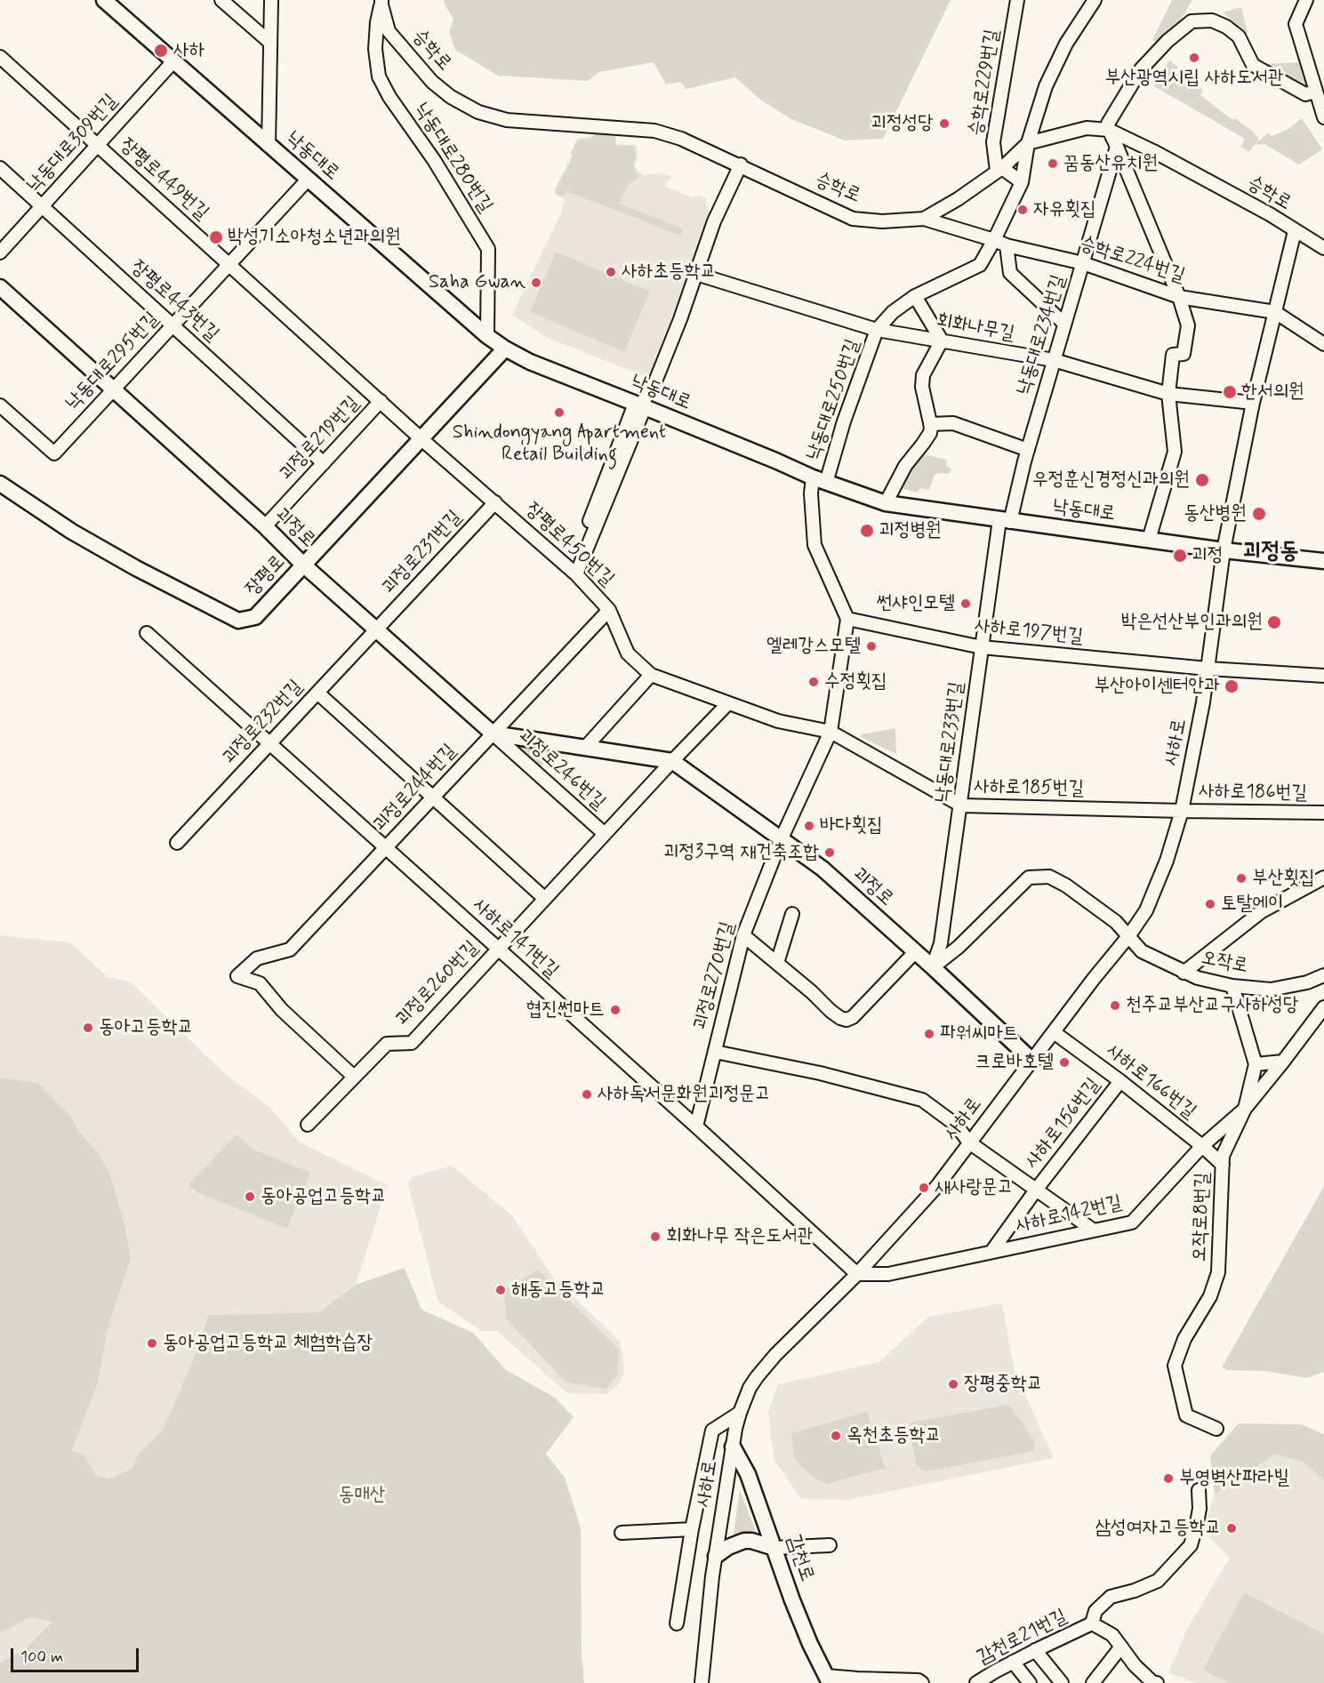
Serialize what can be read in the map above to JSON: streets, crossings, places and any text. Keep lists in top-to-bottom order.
{
  "streets": {
    "main road": [
      "낙동대로",
      "괴정로",
      "장평로",
      "감천로"
    ],
    "street": [
      "승학로",
      "승학로229번길",
      "낙동대로309번길",
      "낙동대로280번길",
      "장평로449번길",
      "승학로224번길",
      "장평로443번길",
      "회화나무길",
      "낙동대로234번길",
      "낙동대로295번길",
      "낙동대로250번길",
      "괴정로219번길",
      "장평로450번길",
      "괴정로231번길",
      "사하로197번길",
      "괴정로232번길",
      "낙동대로233번길",
      "사하로",
      "괴정로246번길",
      "괴정로244번길",
      "사하로185번길",
      "사하로186번길",
      "사하로141번길",
      "오작로",
      "괴정로270번길",
      "괴정로260번길",
      "사하로166번길",
      "사하로156번길",
      "사하로142번길",
      "오작로8번길",
      "감천로21번길"
    ]
  },
  "crossings": [
    ["승학로", "승학로229번길"],
    ["승학로", "낙동대로280번길"],
    ["승학로", "승학로224번길"],
    ["승학로", "사하로"],
    ["낙동대로309번길", "낙동대로"],
    ["낙동대로309번길", "장평로449번길"],
    ["낙동대로309번길", "장평로443번길"],
    ["낙동대로", "낙동대로280번길"],
    ["낙동대로", "낙동대로234번길"],
    ["낙동대로", "낙동대로295번길"],
    ["낙동대로", "낙동대로250번길"],
    ["낙동대로", "장평로"],
    ["낙동대로", "낙동대로233번길"],
    ["낙동대로", "사하로"],
    ["장평로449번길", "낙동대로295번길"],
    ["장평로449번길", "괴정로219번길"],
    ["장평로449번길", "장평로450번길"],
    ["장평로449번길", "장평로"],
    ["승학로224번길", "낙동대로234번길"],
    ["승학로224번길", "사하로"],
    ["장평로443번길", "낙동대로295번길"],
    ["장평로443번길", "괴정로219번길"],
    ["회화나무길", "낙동대로234번길"],
    ["회화나무길", "낙동대로250번길"],
    ["회화나무길", "사하로"],
    ["낙동대로234번길", "낙동대로233번길"],
    ["낙동대로295번길", "괴정로"],
    ["낙동대로250번길", "사하로197번길"],
    ["낙동대로250번길", "괴정로270번길"],
    ["괴정로219번길", "괴정로"],
    ["괴정로", "괴정로231번길"],
    ["괴정로", "장평로"],
    ["괴정로", "괴정로232번길"],
    ["괴정로", "낙동대로233번길"],
    ["괴정로", "사하로"],
    ["괴정로", "괴정로246번길"],
    ["괴정로", "괴정로244번길"],
    ["괴정로", "오작로"],
    ["괴정로", "괴정로270번길"],
    ["괴정로", "괴정로260번길"],
    ["장평로450번길", "괴정로231번길"],
    ["장평로450번길", "장평로"],
    ["장평로450번길", "괴정로244번길"],
    ["장평로450번길", "사하로185번길"],
    ["장평로450번길", "괴정로270번길"],
    ["괴정로231번길", "괴정로232번길"],
    ["사하로197번길", "낙동대로233번길"],
    ["사하로197번길", "사하로"],
    ["사하로197번길", "괴정로270번길"],
    ["괴정로232번길", "사하로141번길"],
    ["낙동대로233번길", "사하로185번길"],
    ["낙동대로233번길", "오작로"],
    ["사하로", "사하로185번길"],
    ["사하로", "사하로186번길"],
    ["사하로", "사하로141번길"],
    ["사하로", "오작로"],
    ["사하로", "사하로166번길"],
    ["사하로", "사하로156번길"],
    ["사하로", "사하로142번길"],
    ["사하로", "감천로"],
    ["괴정로246번길", "괴정로244번길"],
    ["괴정로246번길", "괴정로260번길"],
    ["괴정로244번길", "사하로141번길"],
    ["괴정로244번길", "괴정로260번길"],
    ["사하로185번길", "사하로186번길"],
    ["사하로185번길", "괴정로270번길"],
    ["사하로141번길", "괴정로270번길"],
    ["사하로141번길", "괴정로260번길"],
    ["사하로141번길", "사하로142번길"],
    ["오작로", "오작로8번길"],
    ["괴정로270번길", "사하로156번길"],
    ["사하로166번길", "사하로156번길"],
    ["사하로166번길", "사하로142번길"],
    ["사하로166번길", "오작로8번길"],
    ["사하로156번길", "사하로142번길"],
    ["사하로142번길", "오작로8번길"]
  ],
  "districts": ["괴정동"],
  "parks": ["동매산"],
  "places": [
    "사하",
    "부산광역시립 사하도서관",
    "괴정성당",
    "꿈동산유치원",
    "자유횟집",
    "박성기소아청소년과의원",
    "사하초등학교",
    "Saha Gwan",
    "한서의원",
    "Shindongyang Apartment Retail Building",
    "우정훈신경정신과의원",
    "동산병원",
    "괴정병원",
    "괴정",
    "썬샤인모텔",
    "박은선산부인과의원",
    "엘레강스모텔",
    "수정횟집",
    "부산아이센터안과",
    "바다횟집",
    "괴정3구역 재건축조합",
    "부산횟집",
    "토탈에이",
    "천주교부산교구사하성당",
    "협진썬마트",
    "동아고등학교",
    "파워씨마트",
    "크로바호텔",
    "사하독서문화원괴정문고",
    "새사랑문고",
    "동아공업고등학교",
    "회화나무 작은도서관",
    "해동고등학교",
    "동아공업고등학교 체험학습장",
    "장평중학교",
    "옥천초등학교",
    "부영벽산파라빌",
    "삼성여자고등학교"
  ],
  "scale_bar": "100 m"
}
